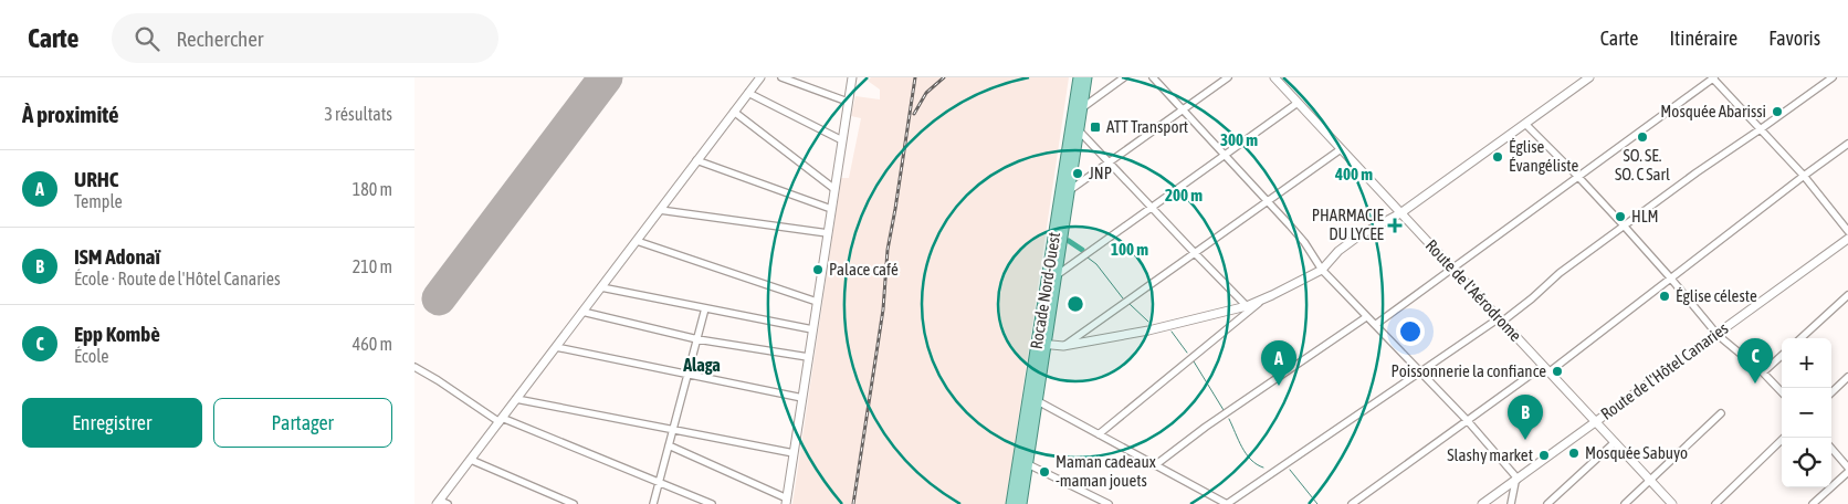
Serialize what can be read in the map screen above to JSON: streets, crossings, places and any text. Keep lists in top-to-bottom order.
{
  "streets": {
    "main road": ["Rocade Nord-Ouest"],
    "street": ["Route de l'Aérodrome", "Route de l'Hôtel Canaries"]
  },
  "crossings": [
    ["Route de l'Aérodrome", "Route de l'Hôtel Canaries"]
  ],
  "districts": ["Alaga"],
  "places": {
    "other": [
      "Mosquée Abarissi",
      "SO. SE. SO. C Sarl",
      "Église Évangéliste",
      "JNP",
      "HLM",
      "Palace café",
      "Église céleste",
      "Poissonnerie la confiance",
      "Mosquée Sabuyo",
      "Slashy market",
      "Maman cadeaux -maman jouets"
    ],
    "transit": ["ATT Transport"],
    "health": ["PHARMACIE DU LYCEE"]
  },
  "page": {
    "header": "Carte",
    "search": "Rechercher",
    "nav": ["Carte", "Itinéraire", "Favoris"],
    "heading": ["À proximité", "3 résultats"],
    "list": [
      {
        "mark": "A",
        "name": "URHC",
        "note": "Temple",
        "value": "180 m"
      },
      {
        "mark": "B",
        "name": "ISM Adonaï",
        "note": "École · Route de l'Hôtel Canaries",
        "value": "210 m"
      },
      {
        "mark": "C",
        "name": "Epp Kombè",
        "note": "École",
        "value": "460 m"
      }
    ],
    "map_buttons": ["+", "−"],
    "pins": ["C", "A", "B"],
    "buttons": ["Enregistrer", "Partager"]
  },
  "rings": [
    "300 m",
    "400 m",
    "200 m",
    "100 m"
  ]
}
